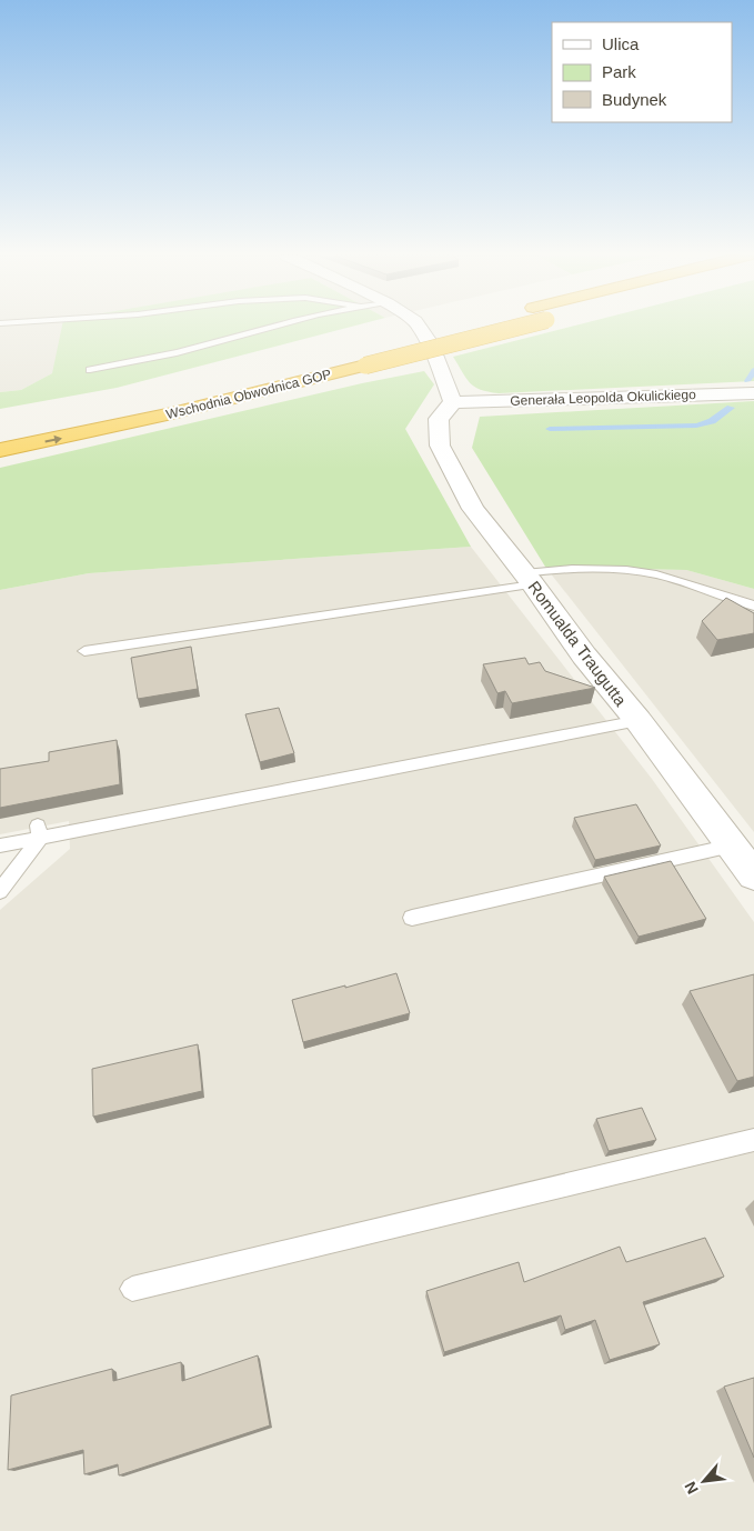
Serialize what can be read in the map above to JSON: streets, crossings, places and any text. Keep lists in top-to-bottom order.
{
  "streets": {
    "highway": ["Wschodnia Obwodnica GOP"],
    "street": ["Generała Leopolda Okulickiego", "Romualda Traugutta"]
  },
  "crossings": [
    ["Generała Leopolda Okulickiego", "Romualda Traugutta"]
  ],
  "one_way": ["Wschodnia Obwodnica GOP"],
  "legend": ["Ulica", "Park", "Budynek"],
  "north": "bottom left"
}
